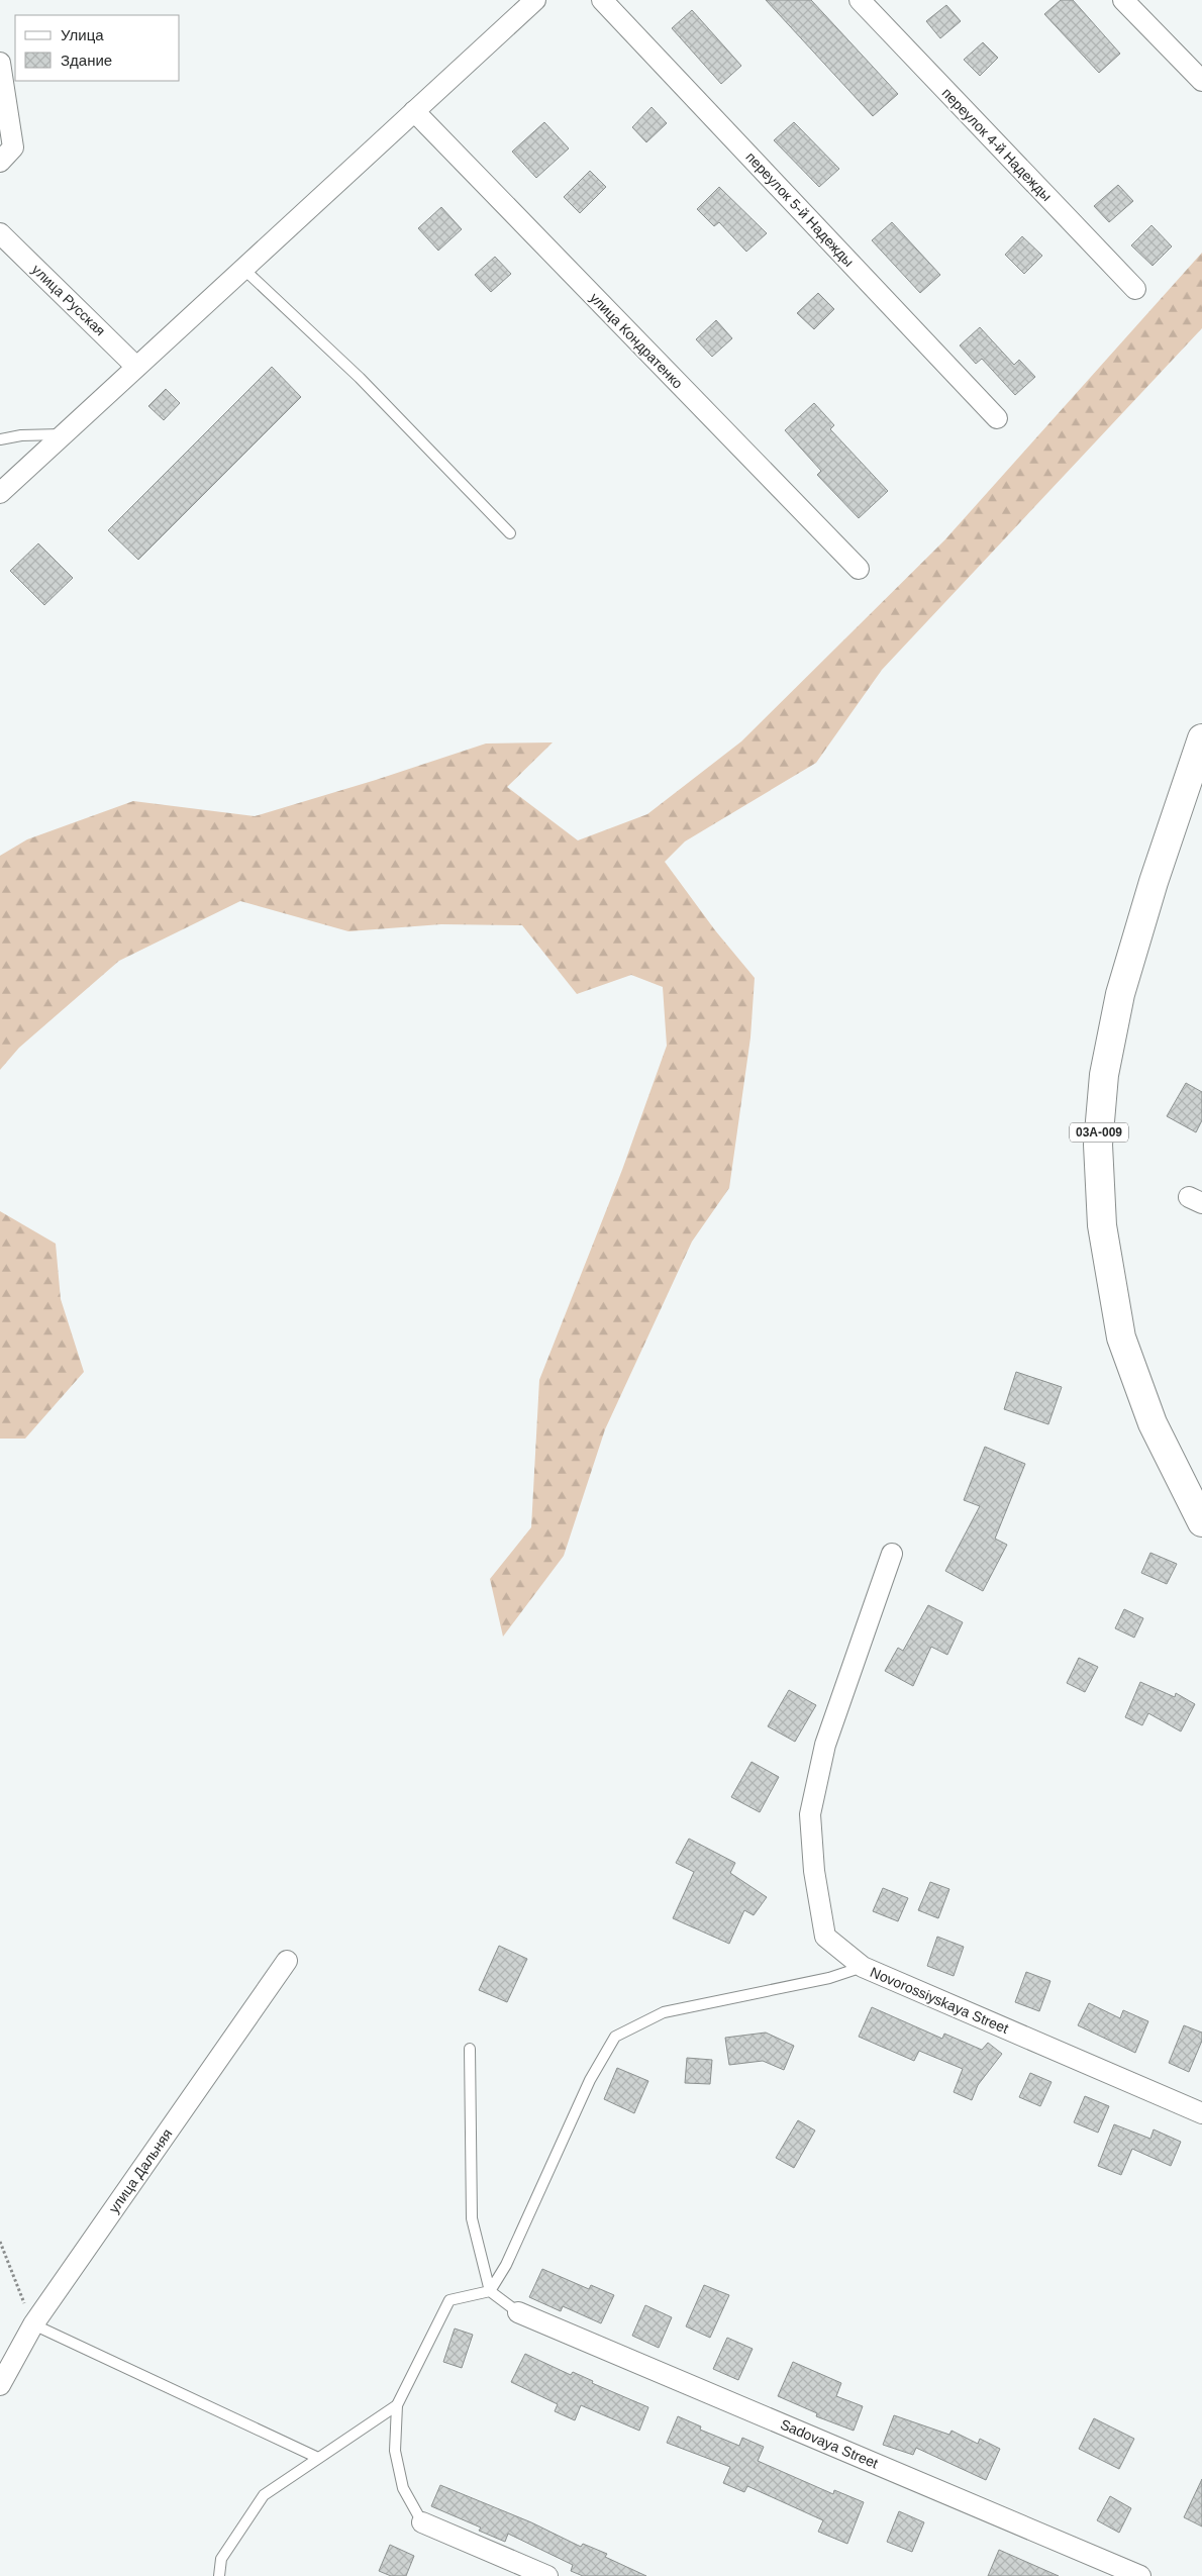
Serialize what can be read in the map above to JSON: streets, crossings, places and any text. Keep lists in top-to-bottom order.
{
  "streets": {
    "main road": ["03А-009"],
    "street": [
      "переулок 4-й Надежды",
      "переулок 5-й Надежды",
      "улица Русская",
      "улица Кондратенко",
      "Novorossiyskaya Street",
      "улица Дальняя",
      "Sadovaya Street"
    ]
  },
  "legend": ["Улица", "Здание"]
}
